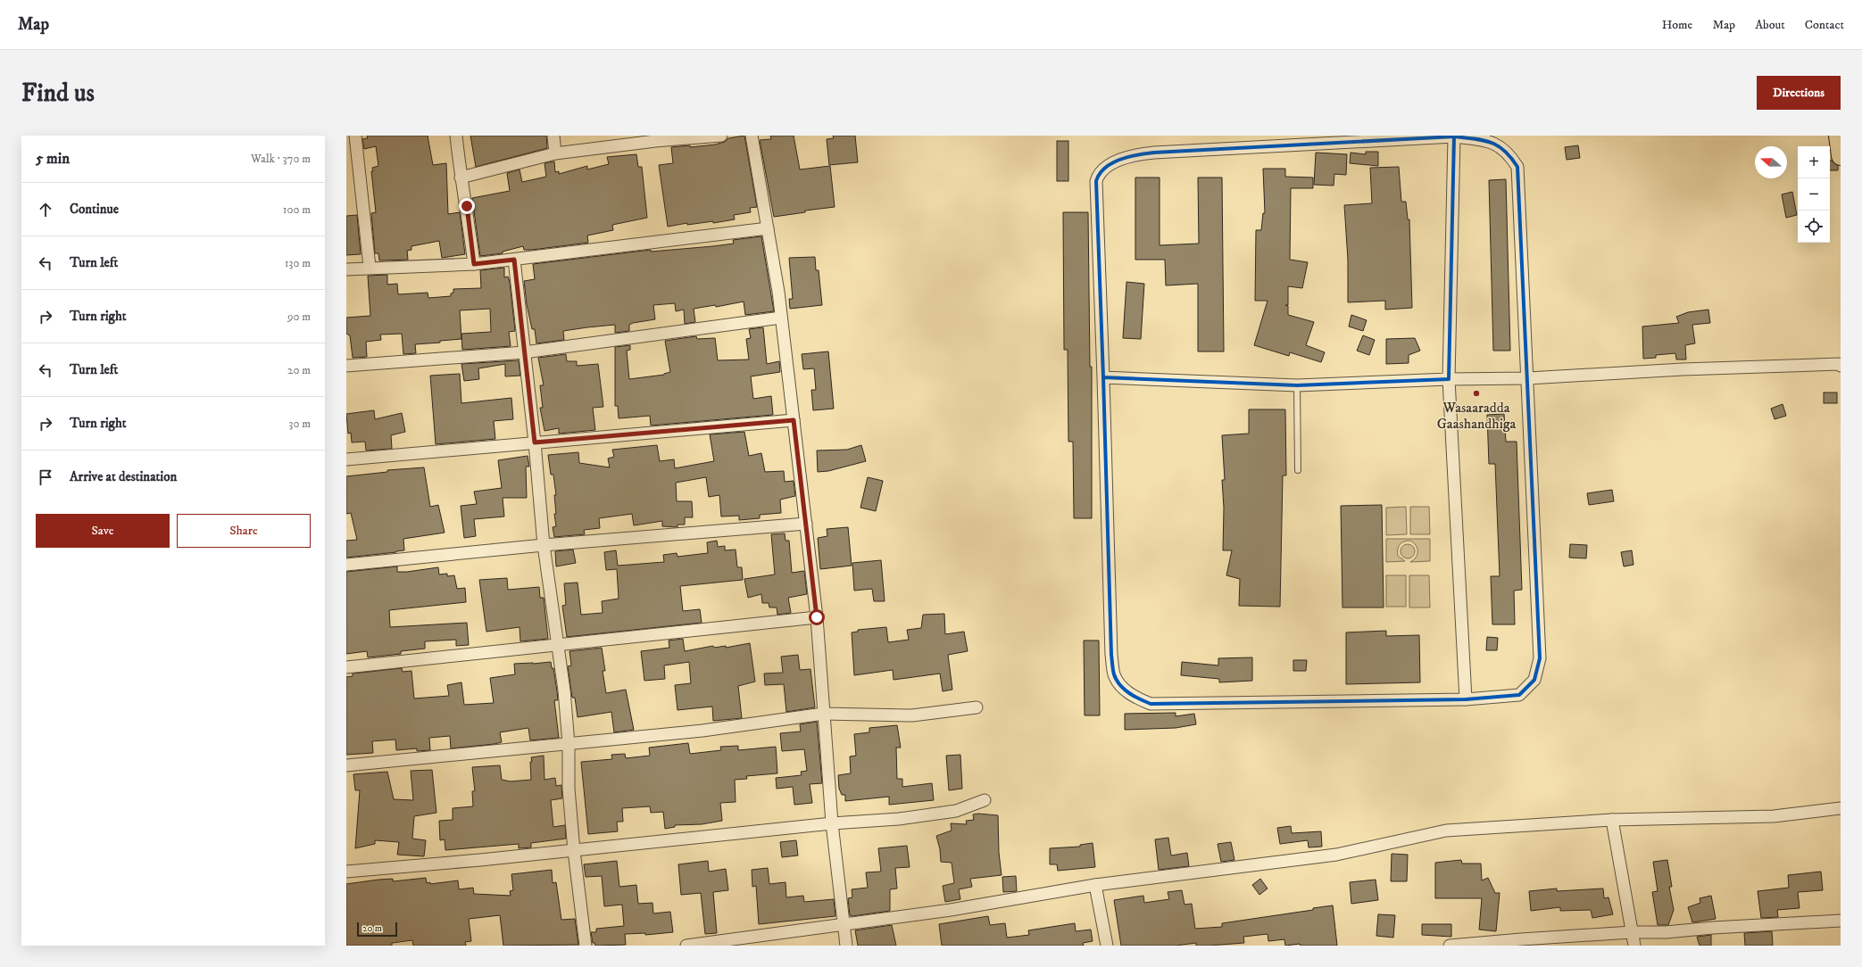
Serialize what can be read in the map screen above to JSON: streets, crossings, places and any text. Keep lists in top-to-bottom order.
{
  "places": ["Wasaaradda Gaashandhiga"],
  "scale_bar": "20 m",
  "north": "left",
  "page": {
    "header": "Map",
    "nav": [
      "Home",
      "Map",
      "About",
      "Contact"
    ],
    "buttons": [
      "Directions",
      ["Save", "Share"]
    ],
    "title": "Find us",
    "heading": ["5 min", "Walk · 370 m"],
    "map_buttons": ["+", "−"],
    "list": [
      ["Continue", "100 m"],
      ["Turn left", "130 m"],
      ["Turn right", "90 m"],
      ["Turn left", "20 m"],
      ["Turn right", "30 m"],
      "Arrive at destination"
    ],
    "scale": "20 m"
  }
}
